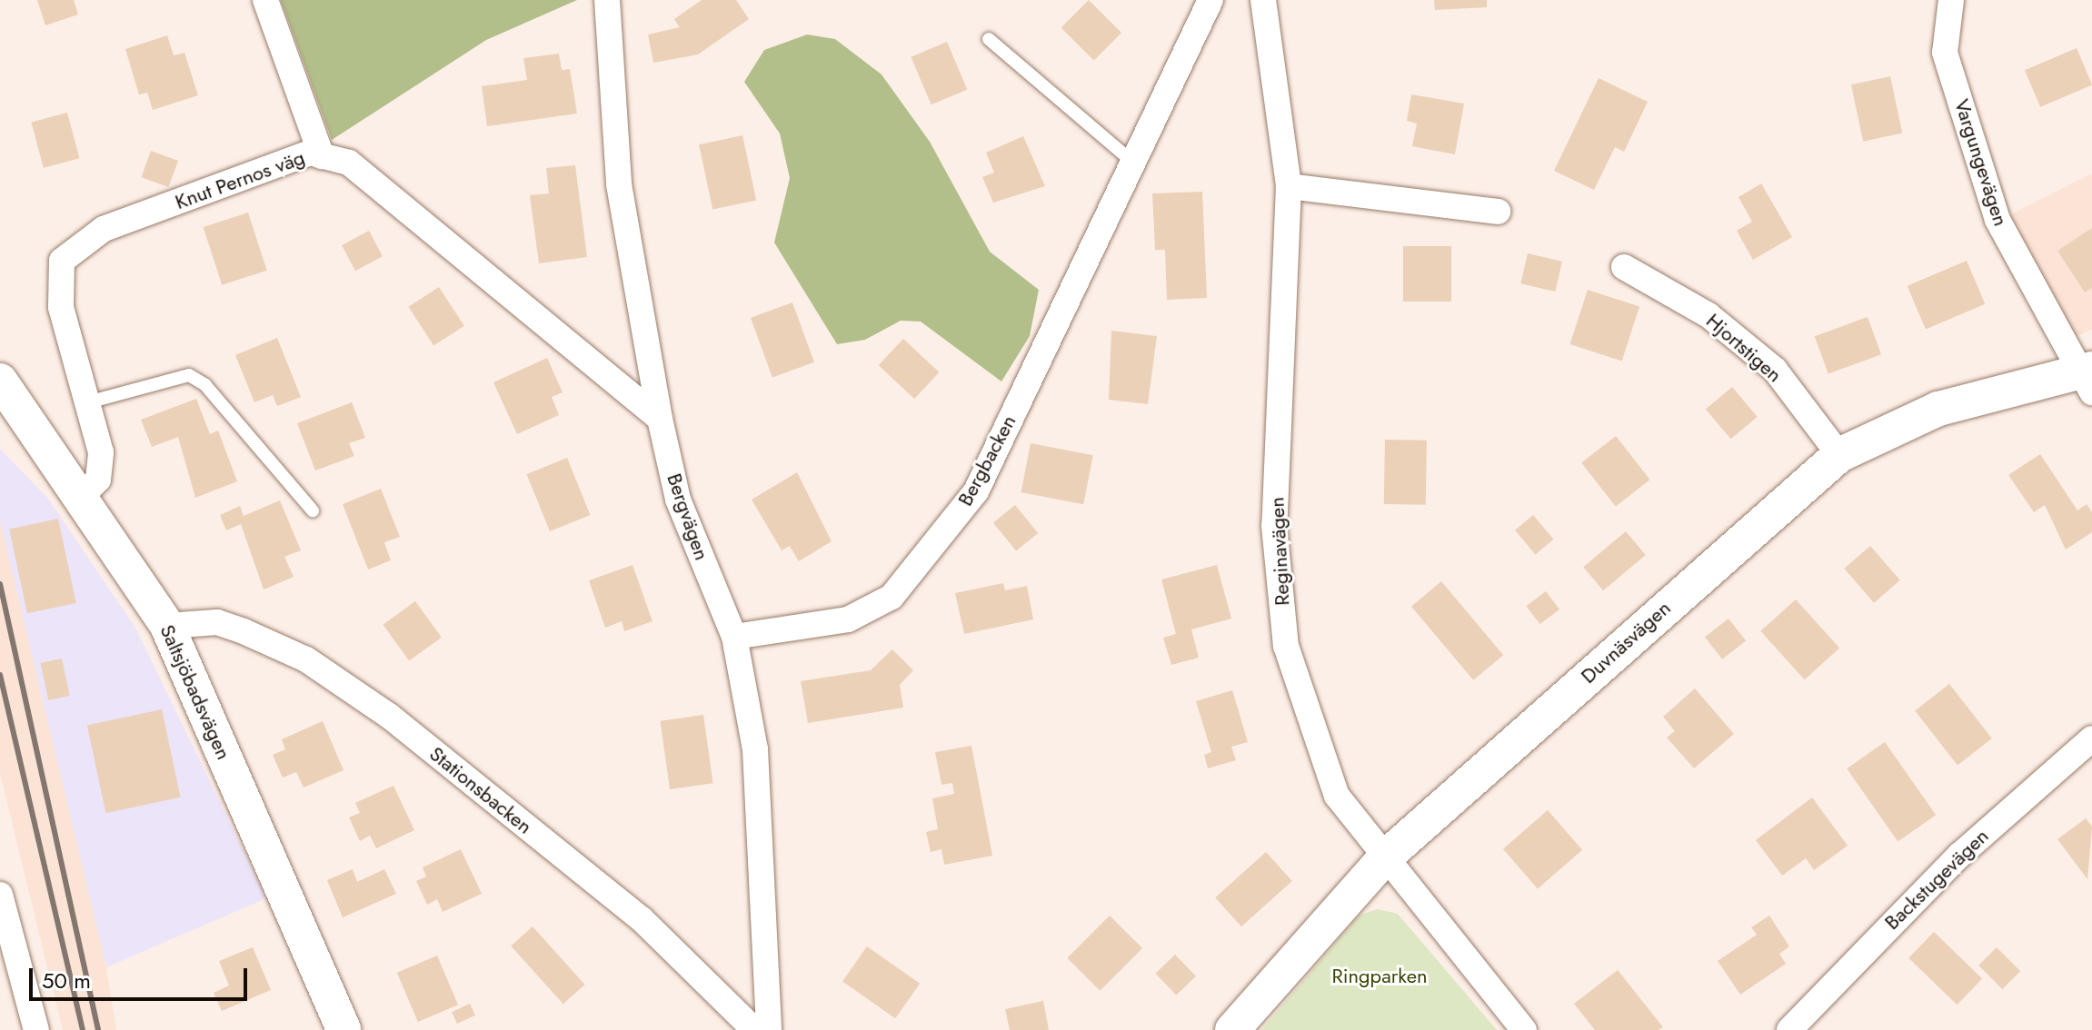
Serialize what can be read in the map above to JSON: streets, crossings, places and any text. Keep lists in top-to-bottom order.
{
  "streets": {
    "street": [
      "Vargungevägen",
      "Knut Pernos väg",
      "Hjortstigen",
      "Bergbacken",
      "Bergvägen",
      "Reginavägen",
      "Duvnäsvägen",
      "Saltsjöbadsvägen",
      "Stationsbacken",
      "Backstugevägen"
    ]
  },
  "crossings": [
    ["Vargungevägen", "Duvnäsvägen"],
    ["Knut Pernos väg", "Bergvägen"],
    ["Knut Pernos väg", "Saltsjöbadsvägen"],
    ["Hjortstigen", "Duvnäsvägen"],
    ["Bergbacken", "Bergvägen"],
    ["Reginavägen", "Duvnäsvägen"],
    ["Saltsjöbadsvägen", "Stationsbacken"]
  ],
  "parks": ["Ringparken"],
  "scale_bar": "50 m"
}
